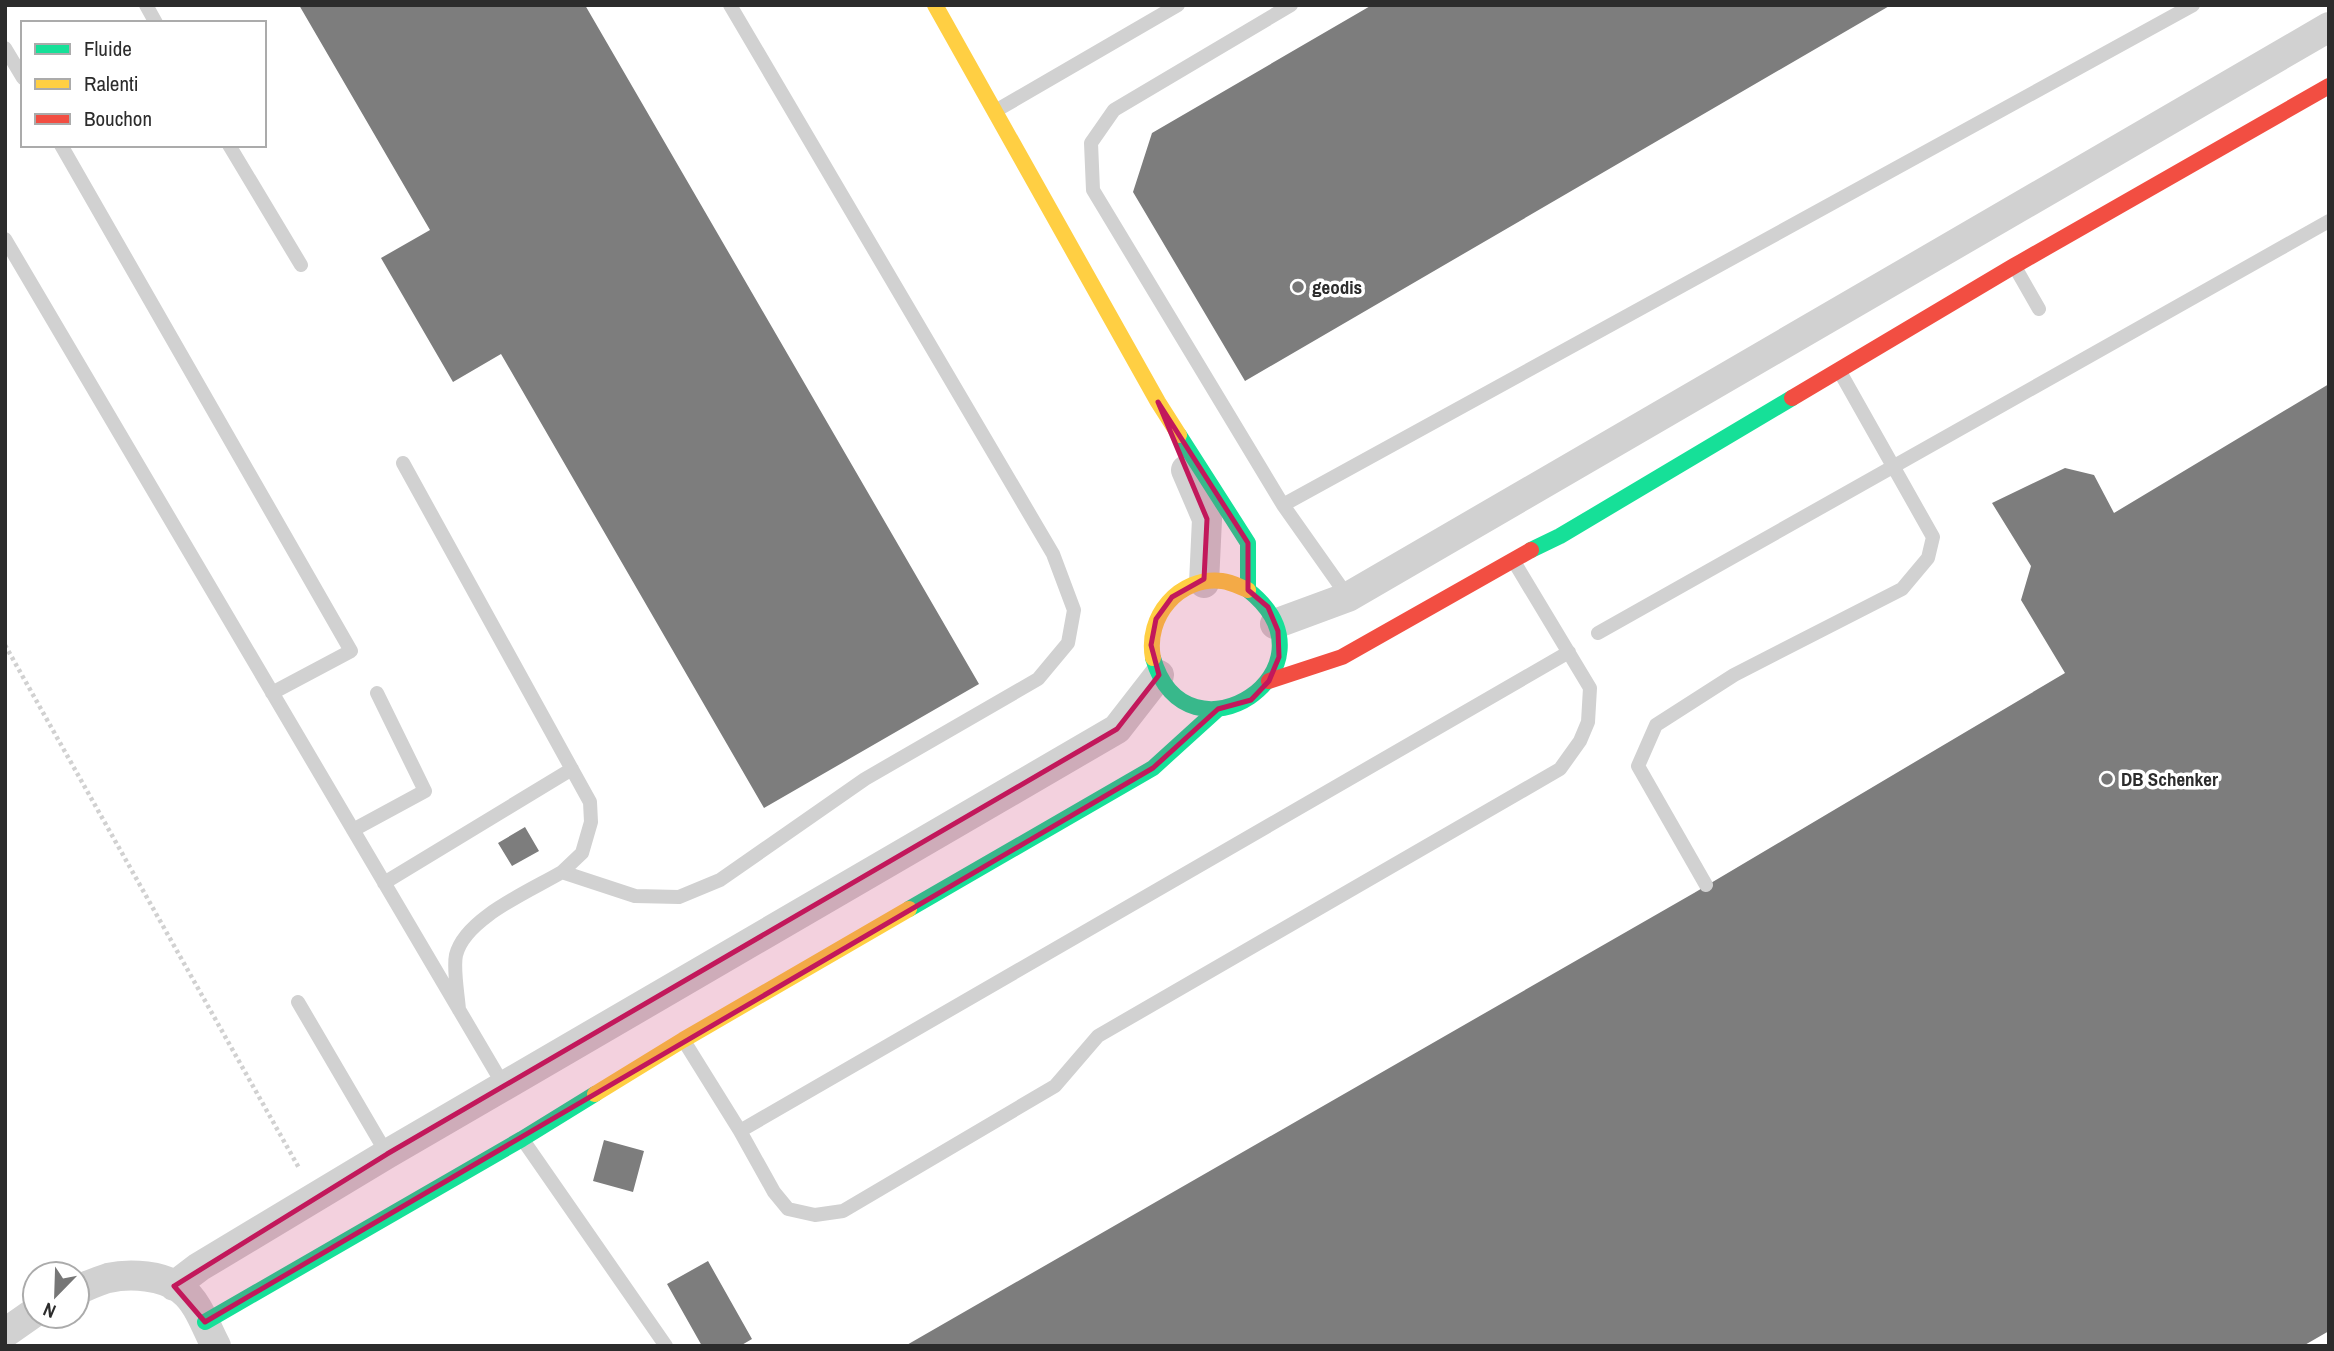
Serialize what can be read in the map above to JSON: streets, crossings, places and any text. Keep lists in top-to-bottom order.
{
  "places": ["geodis", "DB Schenker"],
  "legend": ["Fluide", "Ralenti", "Bouchon"],
  "north": "bottom left"
}
